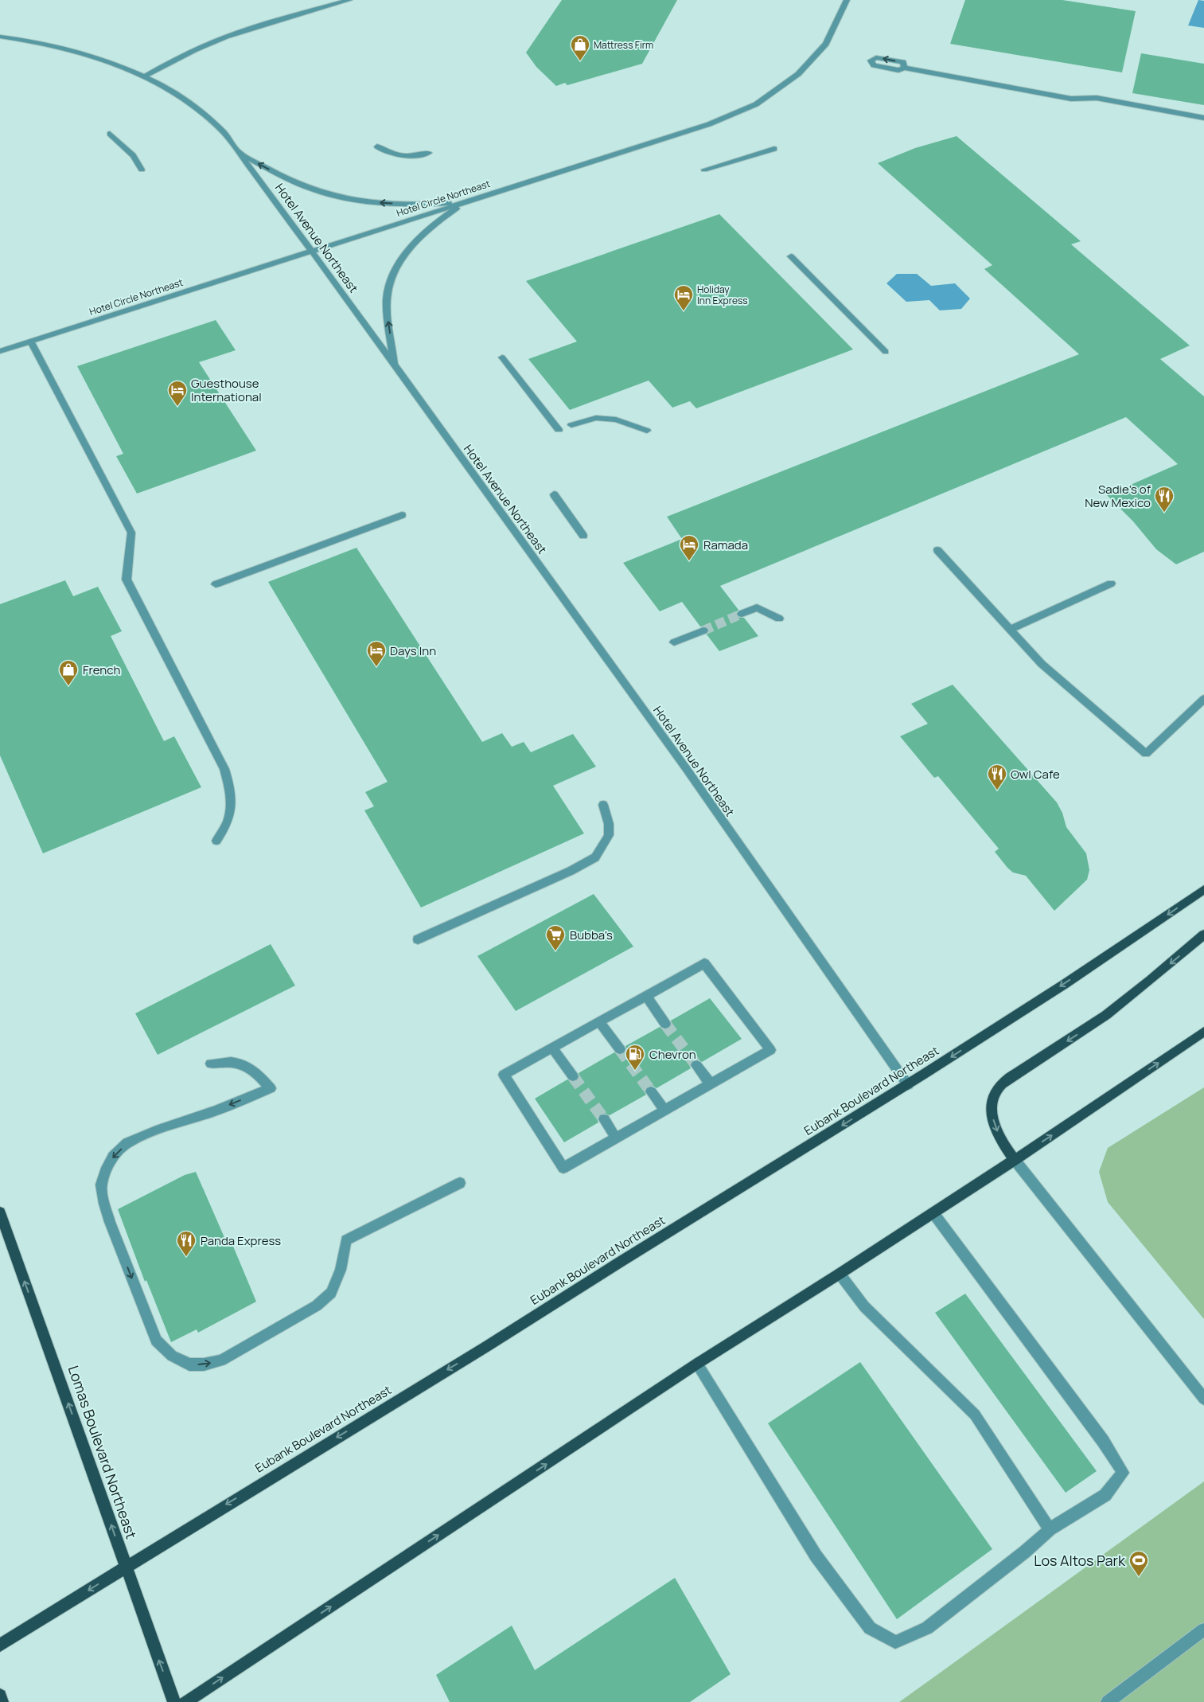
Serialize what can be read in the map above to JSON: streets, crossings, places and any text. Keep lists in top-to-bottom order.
{
  "streets": {
    "main road": ["Eubank Boulevard Northeast", "Lomas Boulevard Northeast"],
    "street": ["Hotel Circle Northeast", "Hotel Avenue Northeast"]
  },
  "crossings": [
    ["Hotel Circle Northeast", "Hotel Avenue Northeast"],
    ["Hotel Avenue Northeast", "Eubank Boulevard Northeast"],
    ["Eubank Boulevard Northeast", "Lomas Boulevard Northeast"]
  ],
  "one_way": ["Eubank Boulevard Northeast", "Lomas Boulevard Northeast"],
  "places": {
    "shop": ["Mattress Firm", "French"],
    "hotel": [
      "Holiday Inn Express",
      "Guesthouse International",
      "Ramada",
      "Days Inn"
    ],
    "restaurant": ["Sadie's of New Mexico", "Owl Cafe", "Panda Express"],
    "supermarket": ["Bubba's"],
    "fuel station": ["Chevron"],
    "sports": ["Los Altos Park"]
  }
}
